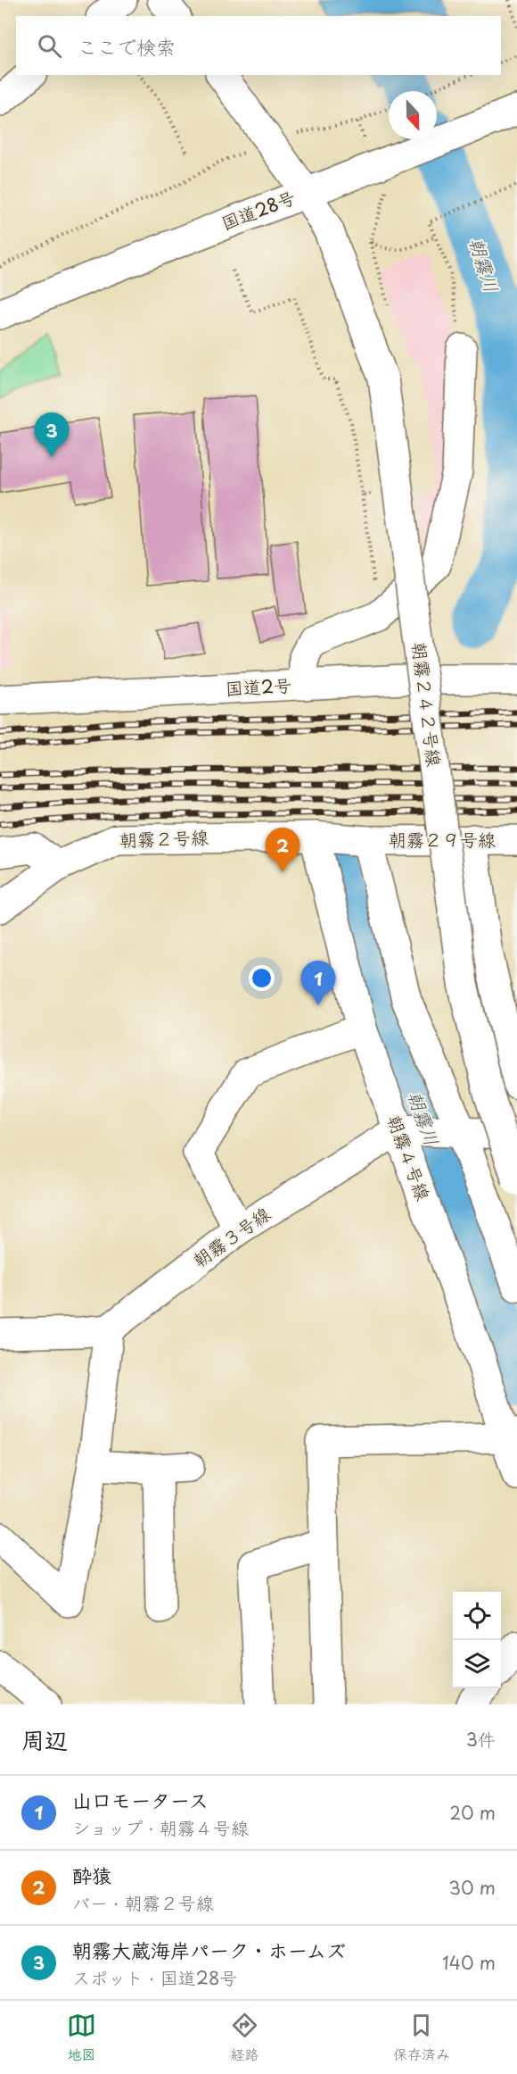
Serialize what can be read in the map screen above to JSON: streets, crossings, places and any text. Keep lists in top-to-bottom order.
{
  "streets": {
    "main road": [
      "国道28号",
      "国道2号",
      "朝霧２４２号線",
      "朝霧２号線",
      "朝霧２９号線",
      "朝霧４号線",
      "朝霧３号線"
    ]
  },
  "crossings": [
    ["国道28号", "朝霧２４２号線"],
    ["朝霧２号線", "朝霧２９号線"],
    ["朝霧２号線", "朝霧４号線"],
    ["朝霧２９号線", "朝霧４号線"],
    ["朝霧４号線", "朝霧３号線"]
  ],
  "water": ["朝霧川"],
  "north": "bottom",
  "page": {
    "search": "ここで検索",
    "pins": ["3", "2", "1"],
    "heading": ["周辺", "3件"],
    "list": [
      {
        "mark": "1",
        "name": "山口モータース",
        "note": "ショップ · 朝霧４号線",
        "value": "20 m"
      },
      {
        "mark": "2",
        "name": "酔猿",
        "note": "バー · 朝霧２号線",
        "value": "30 m"
      },
      {
        "mark": "3",
        "name": "朝霧大蔵海岸パーク・ホームズ",
        "note": "スポット · 国道28号",
        "value": "140 m"
      }
    ],
    "nav": ["地図", "経路", "保存済み"]
  }
}
